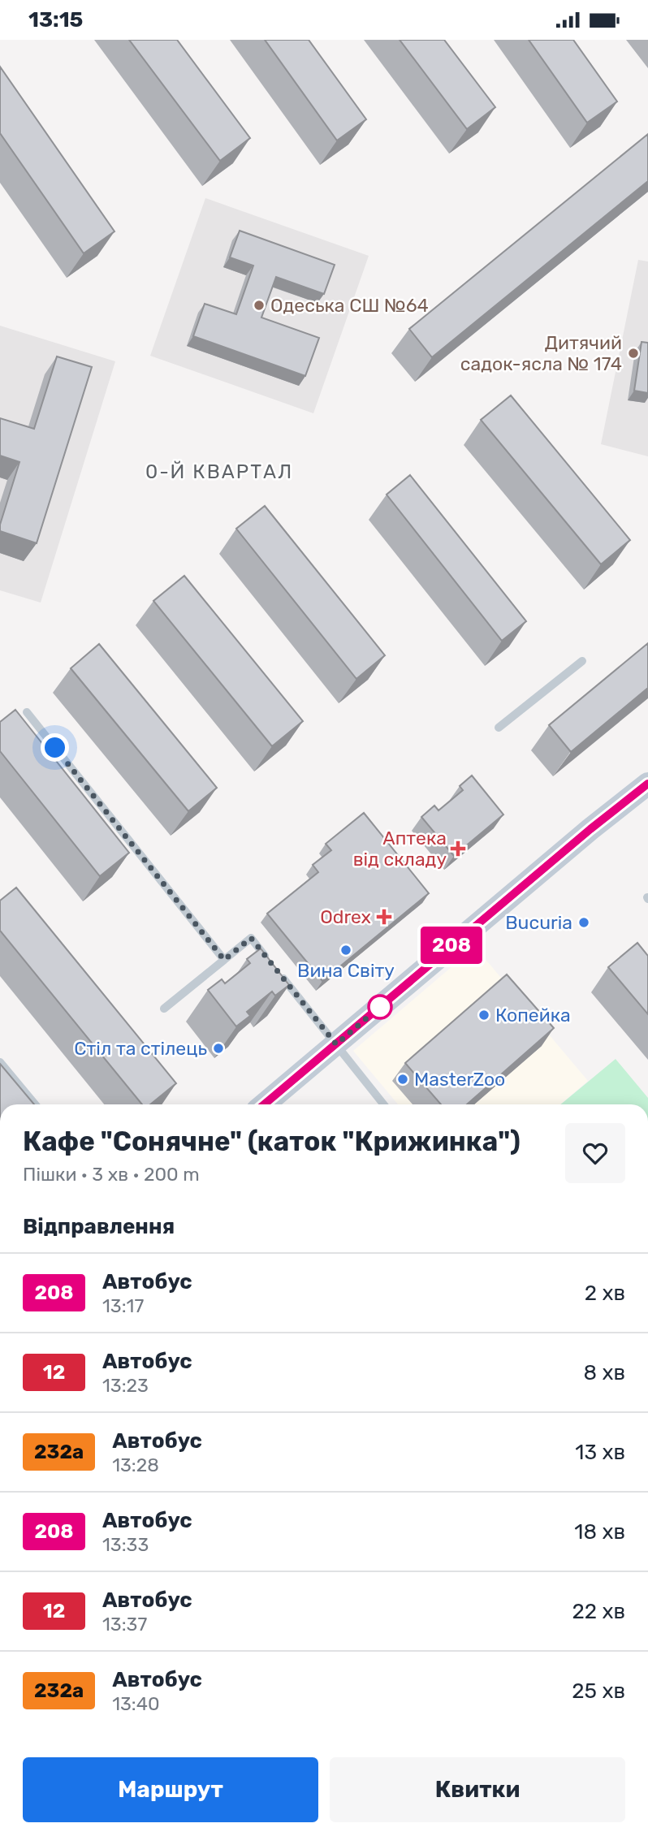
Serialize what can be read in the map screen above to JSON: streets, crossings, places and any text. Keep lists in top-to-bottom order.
{
  "districts": ["0-Й КВАРТАЛ"],
  "places": {
    "other": [
      "Одеська СШ №64",
      "Дитячий садок-ясла № 174",
      "Bucuria",
      "Вина Світу",
      "Копейка",
      "Стіл та стілець",
      "MasterZoo"
    ],
    "health": ["Аптека від складу", "Odrex"]
  },
  "lines": ["bus line 208"],
  "page": {
    "status": "13:15",
    "on_map": "208",
    "heading": [
      ["Кафе \"Сонячне\" (каток \"Крижинка\")", "Пішки · 3 хв · 200 m"],
      "Відправлення"
    ],
    "list": [
      {
        "mark": "208",
        "name": "Автобус",
        "note": "13:17",
        "value": "2 хв"
      },
      {
        "mark": "12",
        "name": "Автобус",
        "note": "13:23",
        "value": "8 хв"
      },
      {
        "mark": "232а",
        "name": "Автобус",
        "note": "13:28",
        "value": "13 хв"
      },
      {
        "mark": "208",
        "name": "Автобус",
        "note": "13:33",
        "value": "18 хв"
      },
      {
        "mark": "12",
        "name": "Автобус",
        "note": "13:37",
        "value": "22 хв"
      },
      {
        "mark": "232а",
        "name": "Автобус",
        "note": "13:40",
        "value": "25 хв"
      }
    ],
    "buttons": ["Маршрут", "Квитки"]
  }
}
